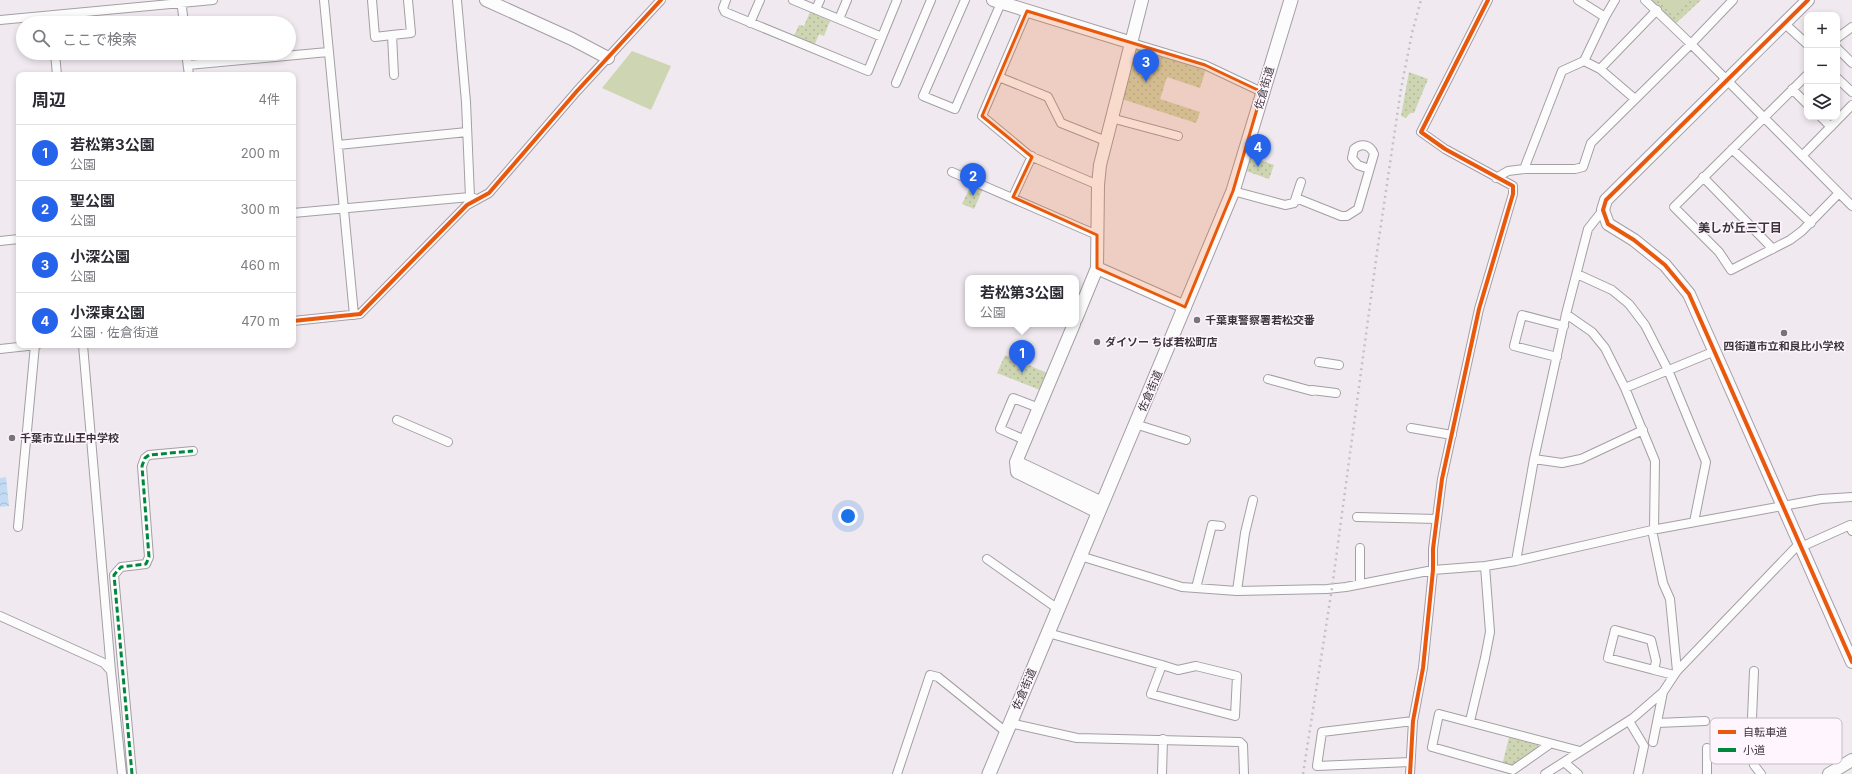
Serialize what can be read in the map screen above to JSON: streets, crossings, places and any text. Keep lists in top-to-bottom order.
{
  "streets": {
    "main road": ["佐倉街道"]
  },
  "districts": ["美しが丘三丁目"],
  "places": [
    "千葉東警察署若松交番",
    "四街道市立和良比小学校",
    "ダイソー ちば若松町店",
    "千葉市立山王中学校"
  ],
  "legend": ["自転車道", "小道"],
  "page": {
    "map_buttons": ["+", "−"],
    "search": "ここで検索",
    "pins": [
      "3",
      "4",
      "2",
      "1"
    ],
    "heading": ["周辺", "4件"],
    "list": [
      {
        "mark": "1",
        "name": "若松第3公園",
        "note": "公園",
        "value": "200 m"
      },
      {
        "mark": "2",
        "name": "聖公園",
        "note": "公園",
        "value": "300 m"
      },
      {
        "mark": "3",
        "name": "小深公園",
        "note": "公園",
        "value": "460 m"
      },
      {
        "mark": "4",
        "name": "小深東公園",
        "note": "公園 · 佐倉街道",
        "value": "470 m"
      }
    ],
    "popup": ["若松第3公園", "公園"]
  }
}
